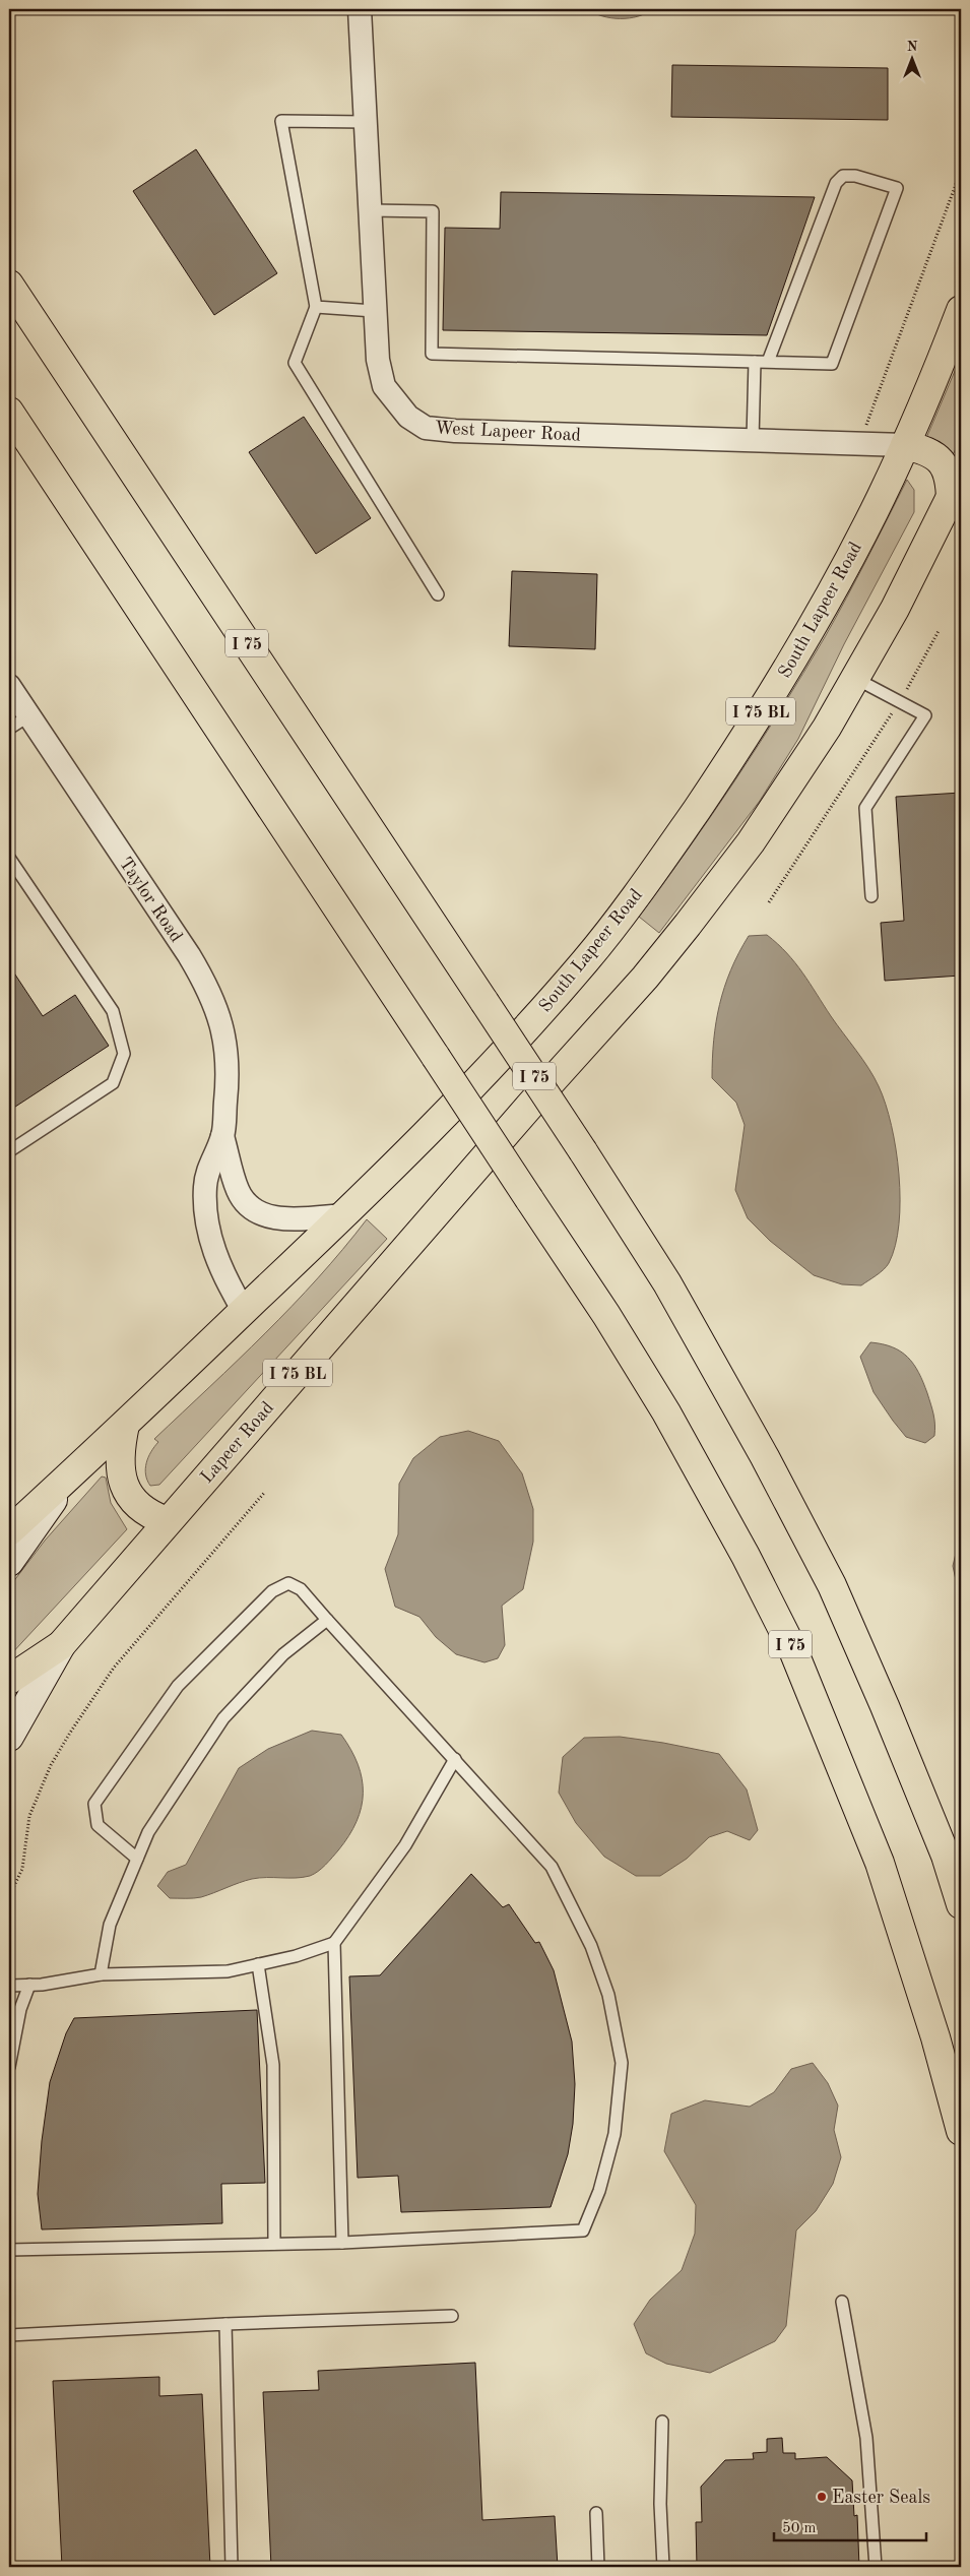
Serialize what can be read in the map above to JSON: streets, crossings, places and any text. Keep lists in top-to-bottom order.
{
  "streets": {
    "main road": [
      "South Lapeer Road",
      "I 75",
      "I 75 BL",
      "Lapeer Road"
    ],
    "street": ["West Lapeer Road", "Taylor Road"]
  },
  "crossings": [
    ["West Lapeer Road", "South Lapeer Road"],
    ["South Lapeer Road", "I 75 BL"],
    ["South Lapeer Road", "Taylor Road"],
    ["I 75 BL", "Taylor Road"],
    ["I 75 BL", "Lapeer Road"]
  ],
  "places": ["Easter Seals"],
  "scale_bar": "50 m",
  "north": "top"
}
